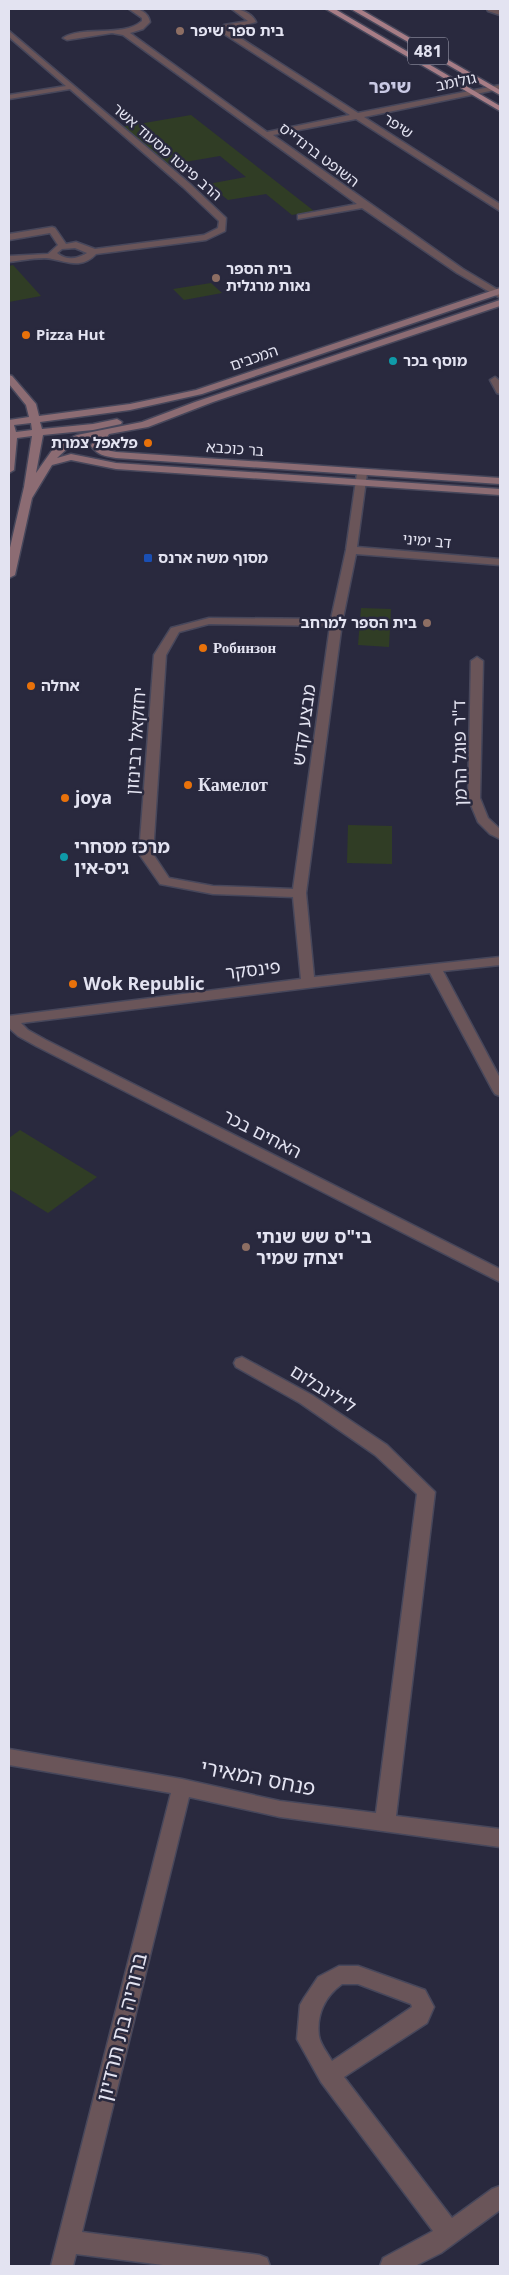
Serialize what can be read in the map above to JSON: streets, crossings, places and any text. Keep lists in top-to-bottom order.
{
  "streets": {
    "main road": ["481"],
    "street": [
      "גולומב",
      "שיפר",
      "הרב פינטו מסעוד אשר",
      "השופט ברנדייס",
      "המכבים",
      "בר כוכבא",
      "דב ימיני",
      "מבצע קדש",
      "יחזקאל רבינזון",
      "ד\"ר פוגל הרמן",
      "פינסקר",
      "האחים בכר",
      "לילינבלום",
      "פנחס המאירי",
      "ברוריה בת תרדיון"
    ]
  },
  "crossings": [
    ["481", "גולומב"],
    ["גולומב", "שיפר"],
    ["גולומב", "השופט ברנדייס"],
    ["השופט ברנדייס", "המכבים"],
    ["בר כוכבא", "מבצע קדש"],
    ["דב ימיני", "מבצע קדש"],
    ["מבצע קדש", "יחזקאל רבינזון"],
    ["מבצע קדש", "פינסקר"],
    ["פינסקר", "האחים בכר"],
    ["לילינבלום", "פנחס המאירי"],
    ["פנחס המאירי", "ברוריה בת תרדיון"]
  ],
  "districts": ["שיפר"],
  "places": {
    "other": [
      "בית ספר שיפר",
      "בית הספר נאות מרגלית",
      "Pizza Hut",
      "מוסף בכר",
      "פלאפל צמרת",
      "בית הספר למרחב",
      "Робинзон",
      "אחלה",
      "Камелот",
      "joya",
      "מרכז מסחרי גיס-אין",
      "Wok Republic",
      "בי\"ס שש שנתי יצחק שמיר"
    ],
    "transit": ["מסוף משה ארנס"]
  }
}
